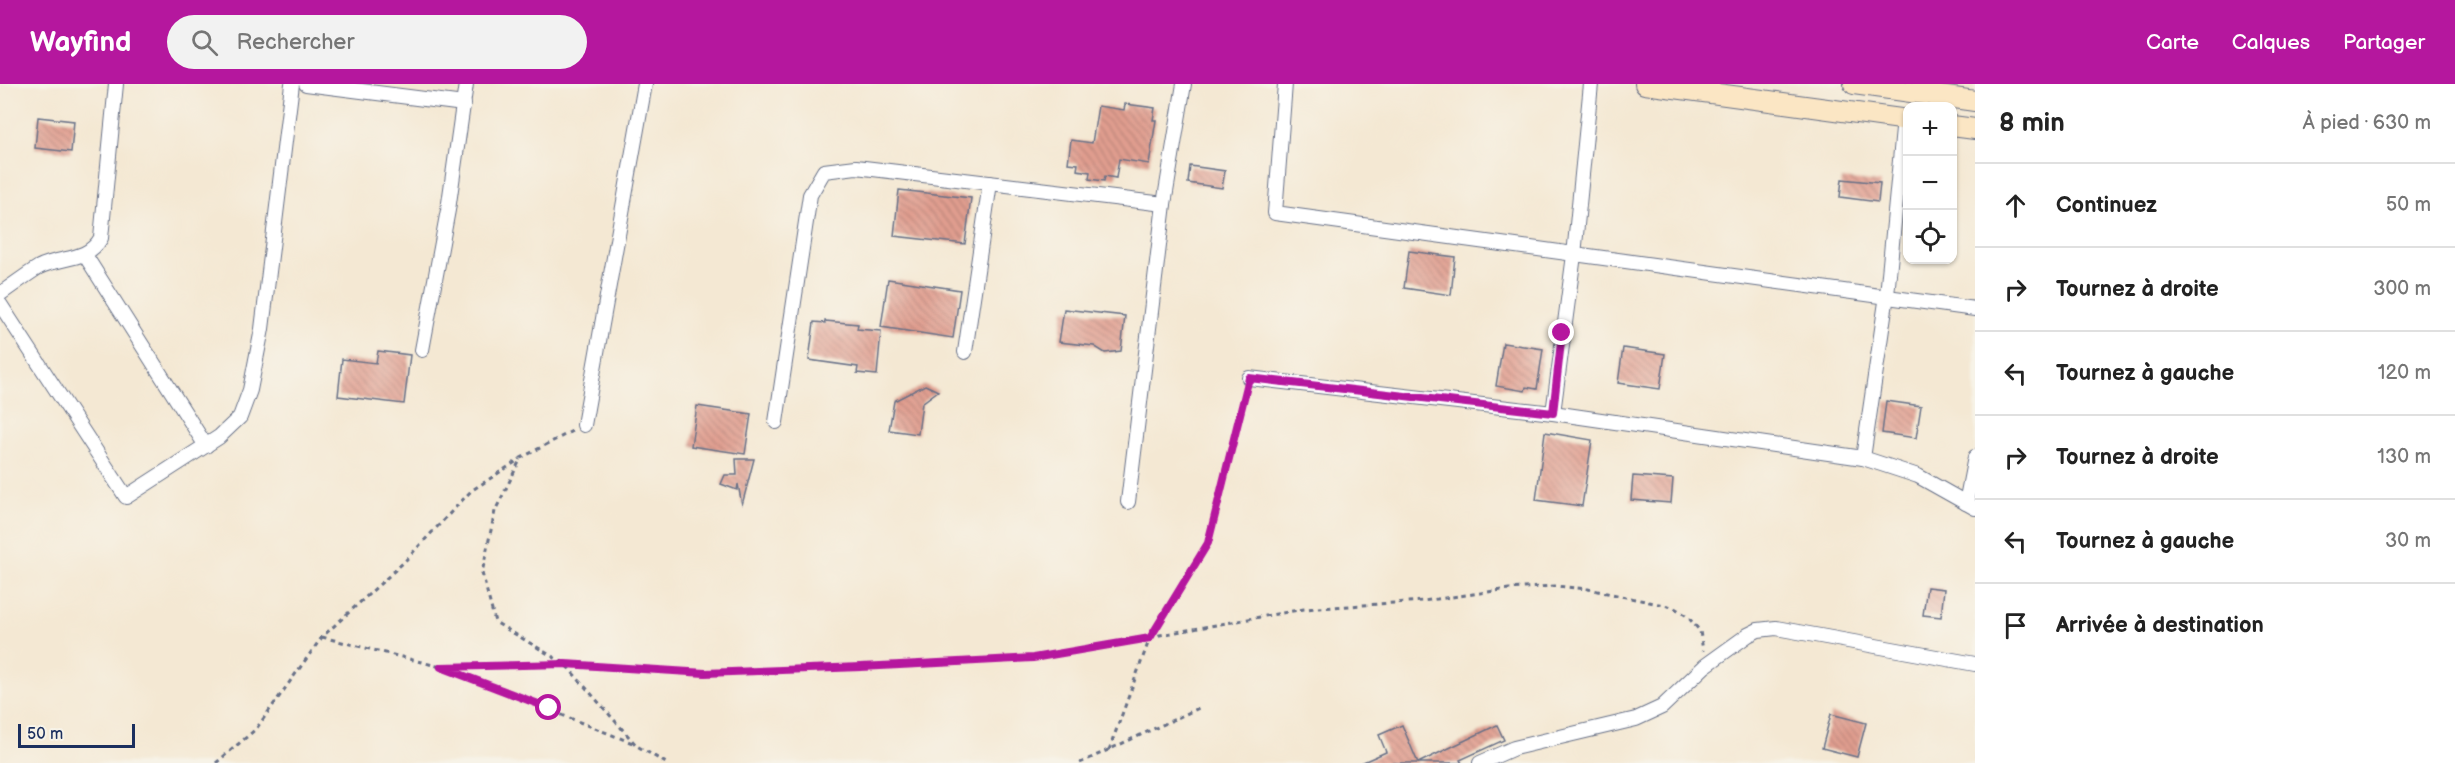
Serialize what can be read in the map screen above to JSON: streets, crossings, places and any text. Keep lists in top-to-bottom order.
{
  "scale_bar": "50 m",
  "page": {
    "header": "Wayfind",
    "search": "Rechercher",
    "nav": ["Carte", "Calques", "Partager"],
    "heading": ["8 min", "À pied · 630 m"],
    "map_buttons": ["+", "−"],
    "list": [
      ["Continuez", "50 m"],
      ["Tournez à droite", "300 m"],
      ["Tournez à gauche", "120 m"],
      ["Tournez à droite", "130 m"],
      ["Tournez à gauche", "30 m"],
      "Arrivée à destination"
    ],
    "scale": "50 m"
  }
}
